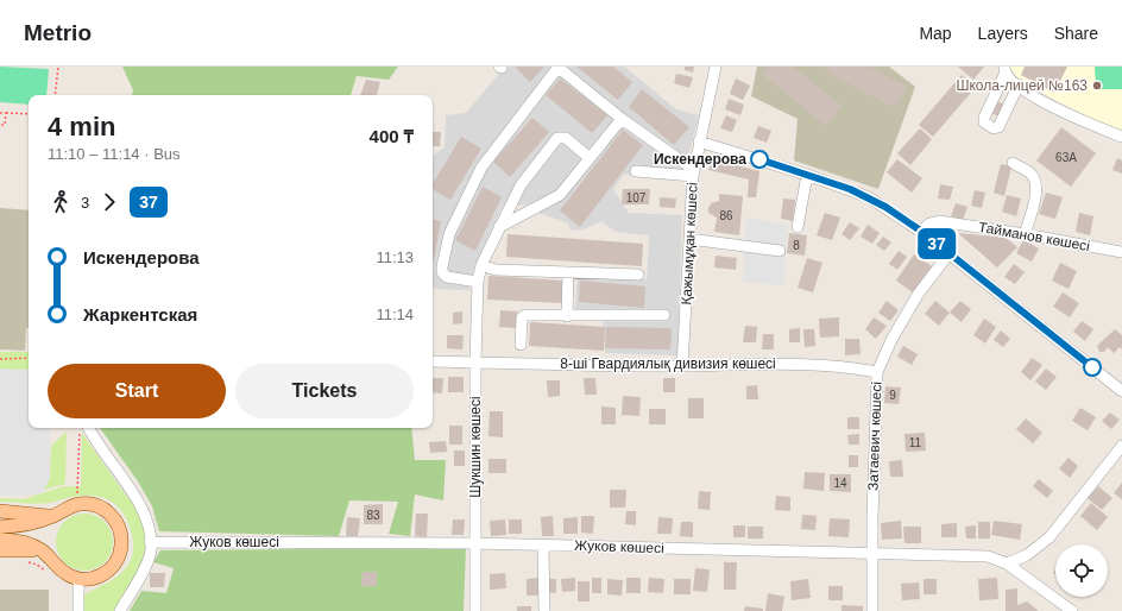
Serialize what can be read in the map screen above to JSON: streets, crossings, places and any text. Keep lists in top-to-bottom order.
{
  "streets": {
    "street": [
      "Тайманов көшесі",
      "Қажымұқан көшесі",
      "8-ші Гвардиялық дивизия көшесі",
      "Затаевич көшесі",
      "Шукшин көшесі",
      "Жуков көшесі"
    ]
  },
  "crossings": [
    ["Қажымұқан көшесі", "8-ші Гвардиялық дивизия көшесі"],
    ["8-ші Гвардиялық дивизия көшесі", "Затаевич көшесі"],
    ["8-ші Гвардиялық дивизия көшесі", "Шукшин көшесі"],
    ["Затаевич көшесі", "Жуков көшесі"],
    ["Шукшин көшесі", "Жуков көшесі"]
  ],
  "places": ["Школа-лицей №163", "Искендерова"],
  "lines": ["bus line 37"],
  "house_numbers": [
    "63А",
    "107",
    "86",
    "8",
    "9",
    "11",
    "14",
    "83"
  ],
  "page": {
    "header": "Metrio",
    "nav": ["Map", "Layers", "Share"],
    "on_map": "37",
    "heading": ["4 min", "11:10 – 11:14 · Bus", "400 ₸"],
    "legs": ["3", "37"],
    "list": [
      {
        "name": "Искендерова",
        "value": "11:13"
      },
      {
        "name": "Жаркентская",
        "value": "11:14"
      }
    ],
    "buttons": ["Start", "Tickets"]
  }
}
